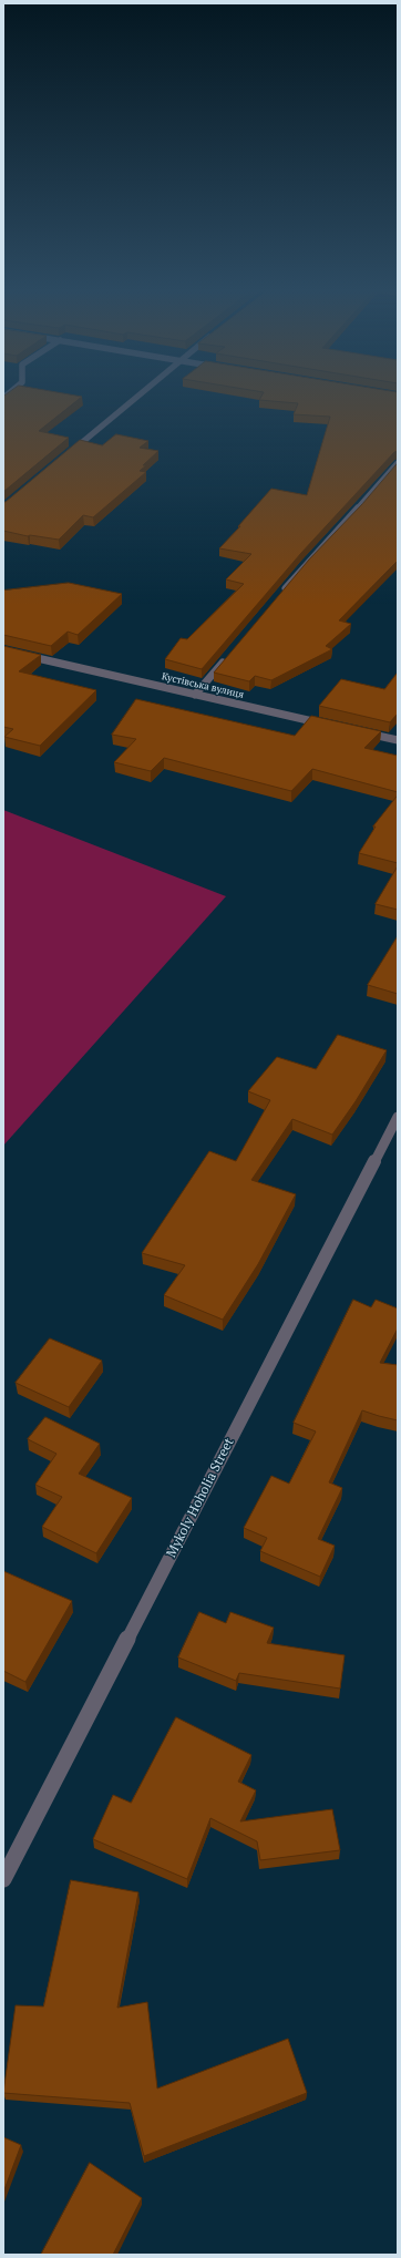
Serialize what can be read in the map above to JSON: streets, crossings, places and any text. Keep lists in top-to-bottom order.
{
  "streets": {
    "street": ["Кустівська вулиця", "Mykoly Hoholia Street"]
  }
}
